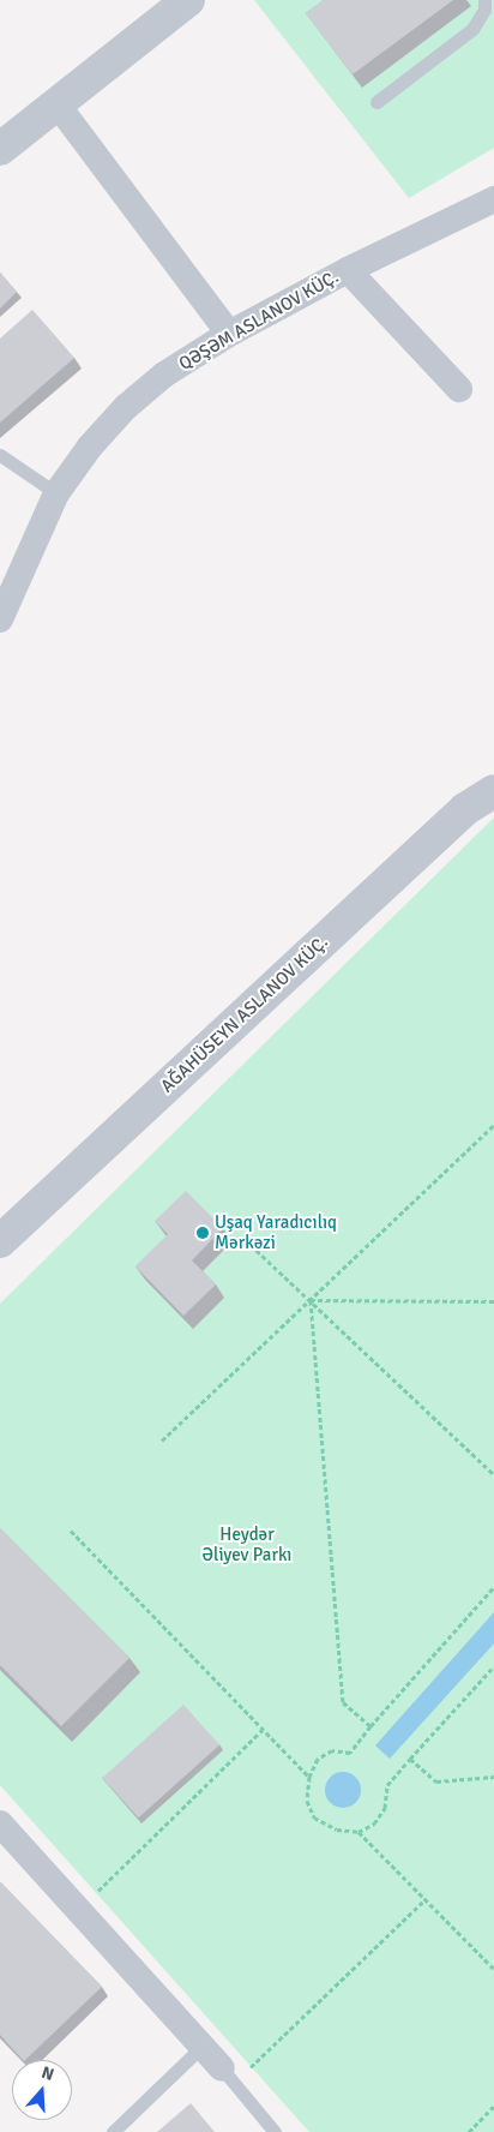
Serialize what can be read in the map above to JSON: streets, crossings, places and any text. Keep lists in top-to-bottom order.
{
  "streets": {
    "street": ["QƏŞƏM ASLANOV KÜÇ.", "AĞAHÜSEYN ASLANOV KÜÇ."]
  },
  "parks": ["Heydər Əliyev Parkı"],
  "places": ["Uşaq Yaradıcılıq Mərkəzi"],
  "north": "top"
}
